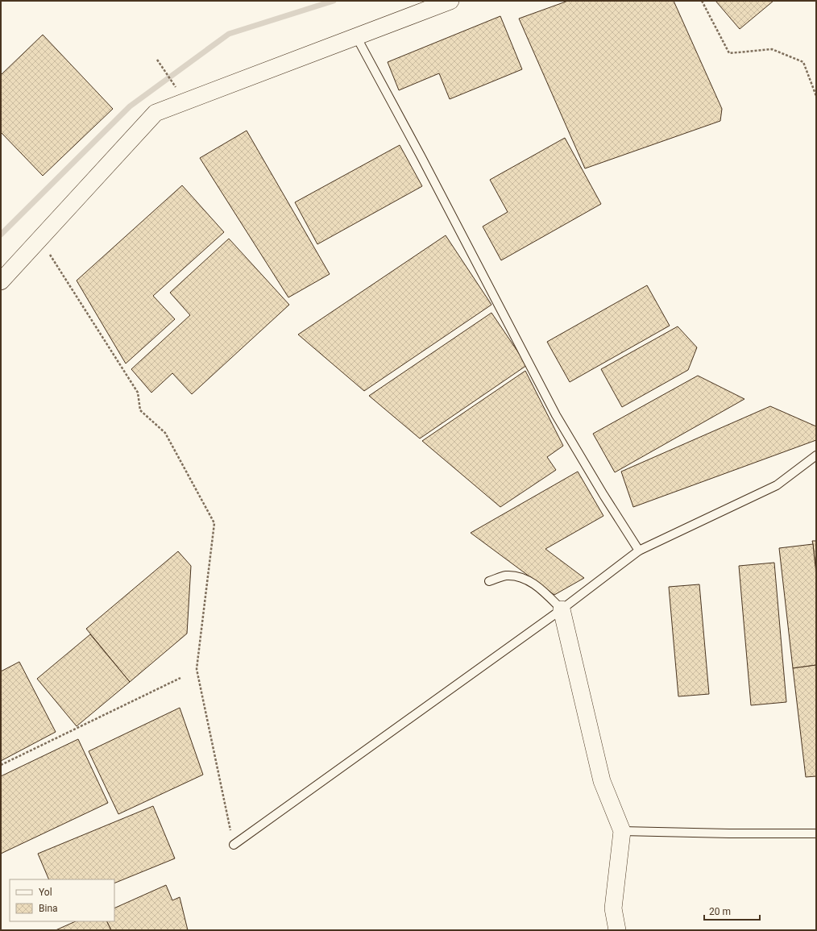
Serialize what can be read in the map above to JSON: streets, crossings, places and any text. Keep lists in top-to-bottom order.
{
  "legend": ["Yol", "Bina"],
  "scale_bar": "20 m"
}
